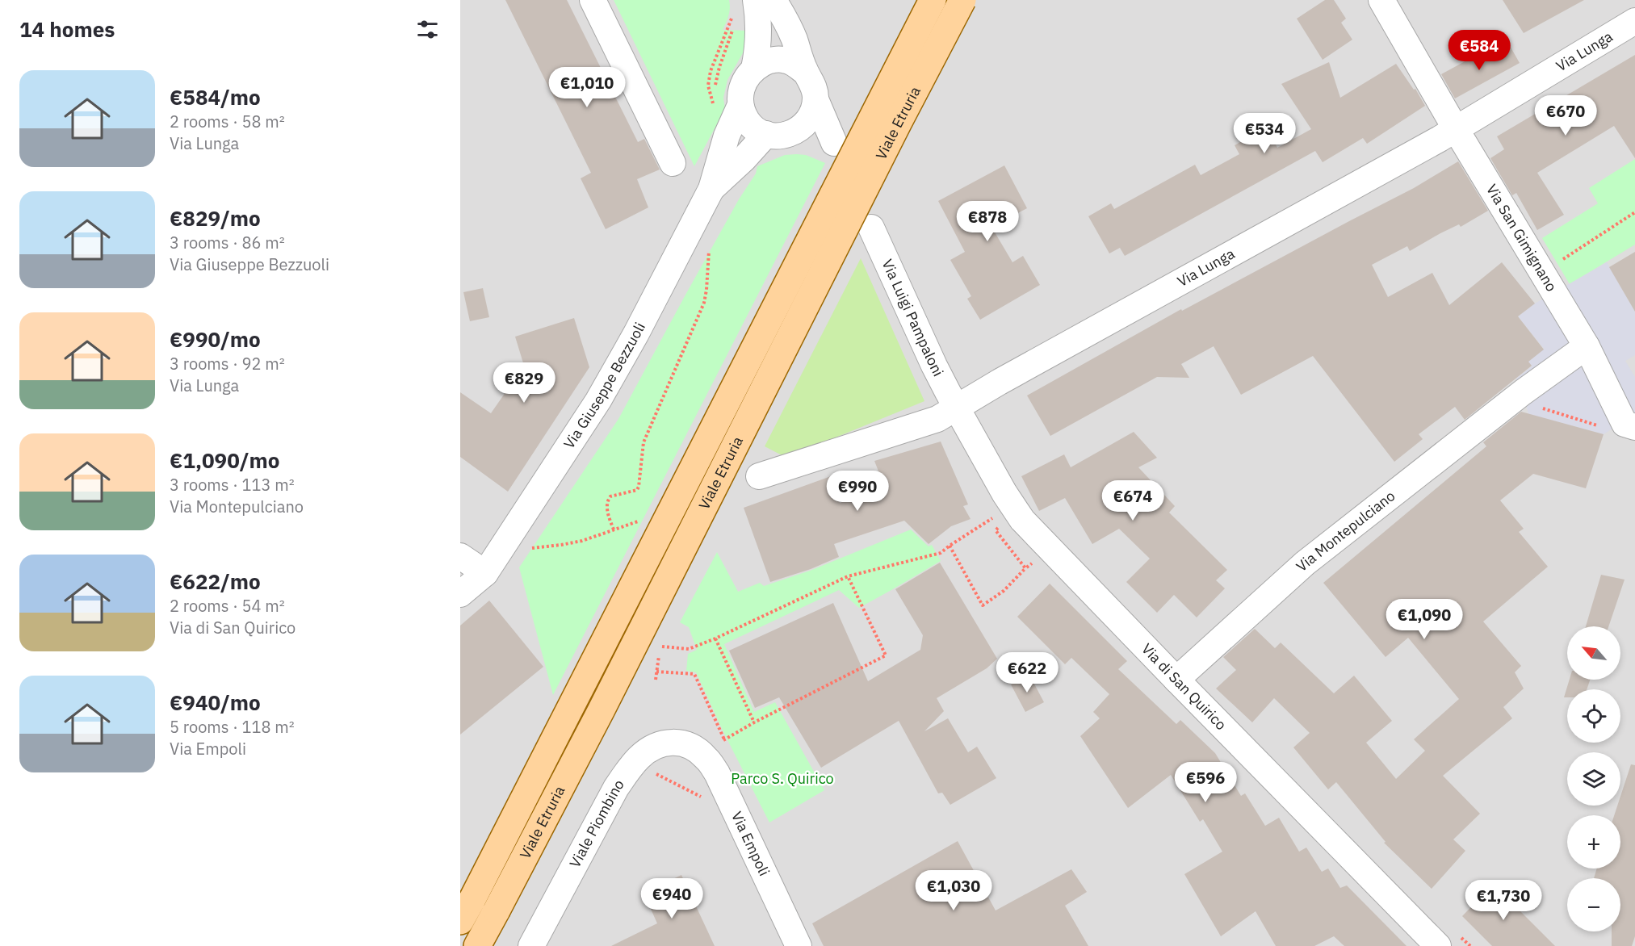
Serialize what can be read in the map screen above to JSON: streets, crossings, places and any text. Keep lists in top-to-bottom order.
{
  "streets": {
    "main road": ["Viale Etruria"],
    "street": [
      "Via Lunga",
      "Via San Gimignano",
      "Via Luigi Pampaloni",
      "Via Giuseppe Bezzuoli",
      "Via Montepulciano",
      "Via di San Quirico",
      "Viale Piombino",
      "Via Empoli"
    ]
  },
  "crossings": [
    ["Via Lunga", "Via San Gimignano"],
    ["Via Lunga", "Via Luigi Pampaloni"],
    ["Via Lunga", "Via di San Quirico"],
    ["Via San Gimignano", "Via Montepulciano"],
    ["Via Luigi Pampaloni", "Via di San Quirico"],
    ["Via Montepulciano", "Via di San Quirico"],
    ["Viale Piombino", "Via Empoli"]
  ],
  "parks": ["Parco S. Quirico"],
  "north": "top left",
  "page": {
    "heading": "14 homes",
    "price": [
      "€584",
      "€1,010",
      "€670",
      "€534",
      "€878",
      "€829",
      "€990",
      "€674",
      "€1,090",
      "€622",
      "€596",
      "€1,030",
      "€940",
      "€1,730"
    ],
    "list": [
      {
        "name": "€584/mo",
        "note": "2 rooms · 58 m² · Via Lunga"
      },
      {
        "name": "€829/mo",
        "note": "3 rooms · 86 m² · Via Giuseppe Bezzuoli"
      },
      {
        "name": "€990/mo",
        "note": "3 rooms · 92 m² · Via Lunga"
      },
      {
        "name": "€1,090/mo",
        "note": "3 rooms · 113 m² · Via Montepulciano"
      },
      {
        "name": "€622/mo",
        "note": "2 rooms · 54 m² · Via di San Quirico"
      },
      {
        "name": "€940/mo",
        "note": "5 rooms · 118 m² · Via Empoli"
      }
    ],
    "map_buttons": ["+", "−"]
  }
}
